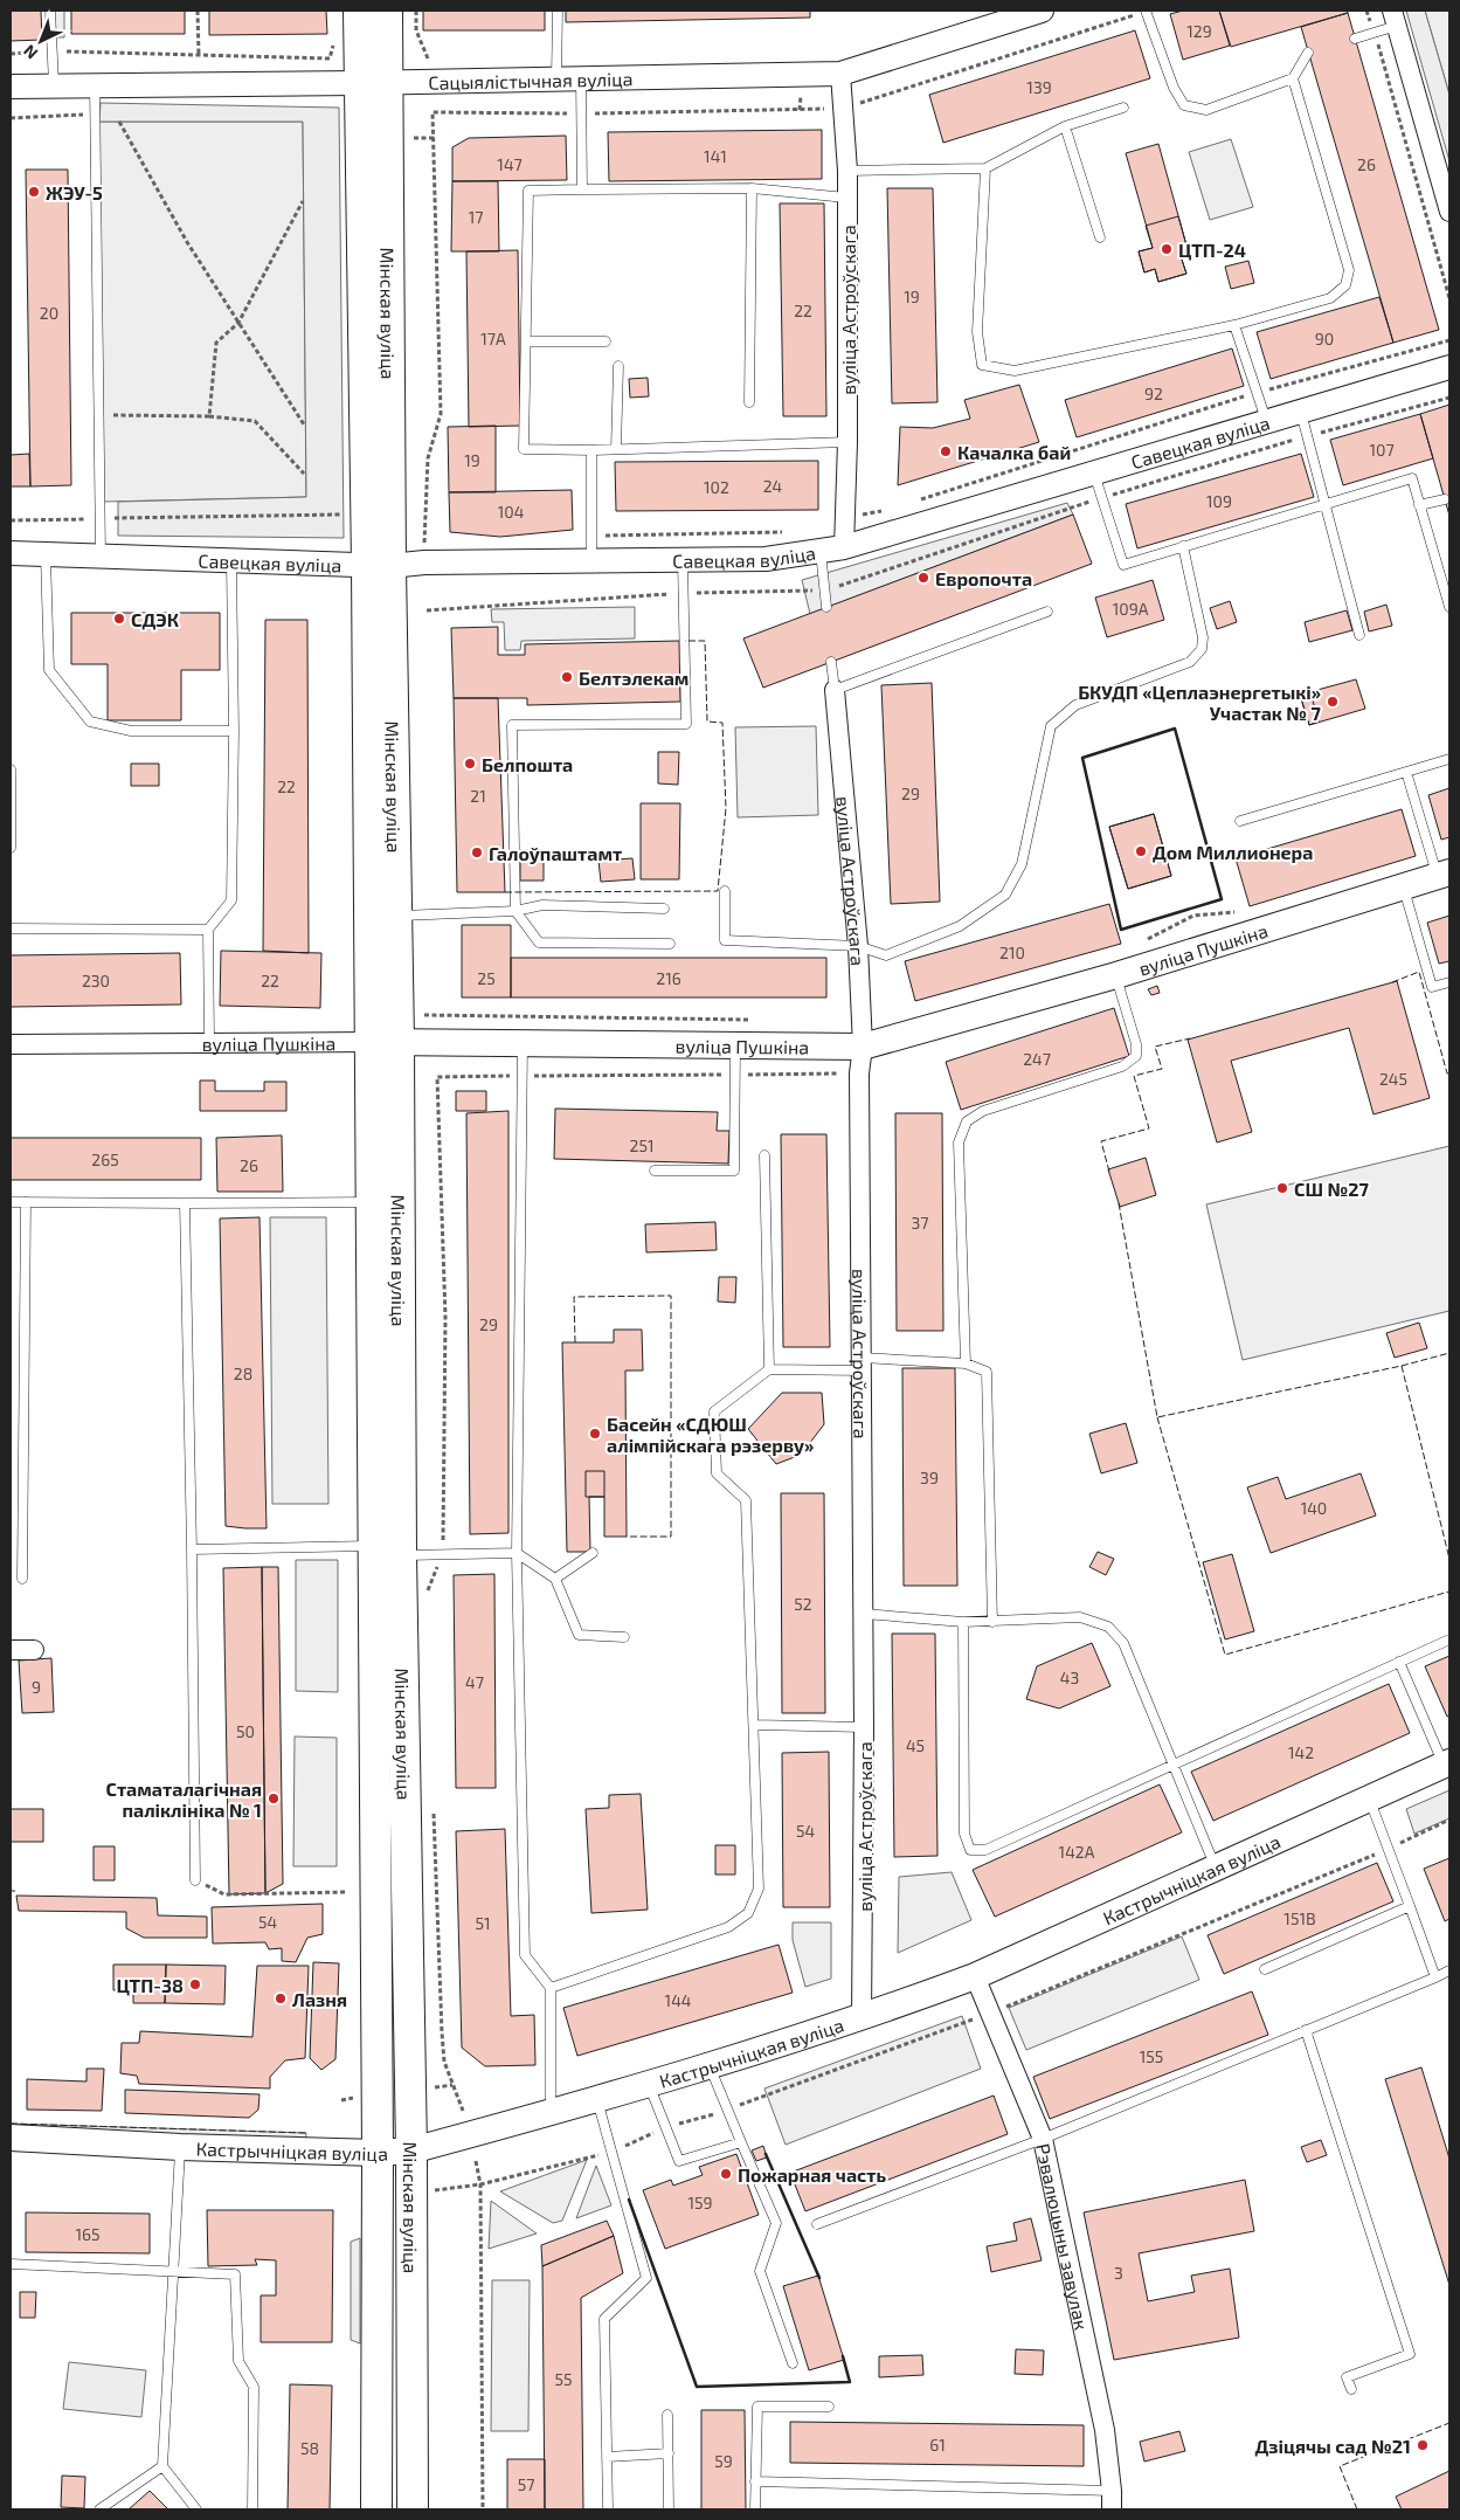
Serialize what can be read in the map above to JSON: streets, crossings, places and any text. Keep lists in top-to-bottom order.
{
  "streets": {
    "main road": ["Мінская вуліца", "вуліца Пушкіна", "Кастрычніцкая вуліца"],
    "street": [
      "Сацыялістычная вуліца",
      "вуліца Астроўскага",
      "Савецкая вуліца",
      "Рэвалюцыны завулак"
    ]
  },
  "crossings": [
    ["Сацыялістычная вуліца", "вуліца Астроўскага"],
    ["Сацыялістычная вуліца", "Мінская вуліца"],
    ["вуліца Астроўскага", "Савецкая вуліца"],
    ["вуліца Астроўскага", "вуліца Пушкіна"],
    ["вуліца Астроўскага", "Кастрычніцкая вуліца"],
    ["Мінская вуліца", "Савецкая вуліца"],
    ["Мінская вуліца", "вуліца Пушкіна"],
    ["Мінская вуліца", "Кастрычніцкая вуліца"],
    ["Кастрычніцкая вуліца", "Рэвалюцыны завулак"]
  ],
  "places": [
    "ЖЭУ-5",
    "ЦТП-24",
    "Качалка бай",
    "Европочта",
    "СДЭК",
    "Белтэлекам",
    "БКУДП «Цеплаэнергетыкі» Участак № 7",
    "Белпошта",
    "Дом Миллионера",
    "Галоўпаштамт",
    "СШ №27",
    "Басейн «СДЮШ алімпійскага рэзерву»",
    "Стаматалагічная паліклініка № 1",
    "ЦТП-38",
    "Лазня",
    "Пожарная часть",
    "Дзіцячы сад №21"
  ],
  "house_numbers": [
    "129",
    "139",
    "141",
    "147",
    "26",
    "17",
    "19",
    "22",
    "20",
    "17А",
    "90",
    "92",
    "107",
    "19",
    "24",
    "102",
    "109",
    "104",
    "109А",
    "22",
    "29",
    "21",
    "210",
    "25",
    "216",
    "230",
    "22",
    "247",
    "245",
    "251",
    "265",
    "26",
    "37",
    "29",
    "28",
    "39",
    "140",
    "52",
    "43",
    "47",
    "9",
    "50",
    "45",
    "142",
    "54",
    "142А",
    "151В",
    "54",
    "51",
    "144",
    "155",
    "159",
    "165",
    "3",
    "55",
    "61",
    "58",
    "59",
    "57"
  ],
  "north": "bottom left"
}
